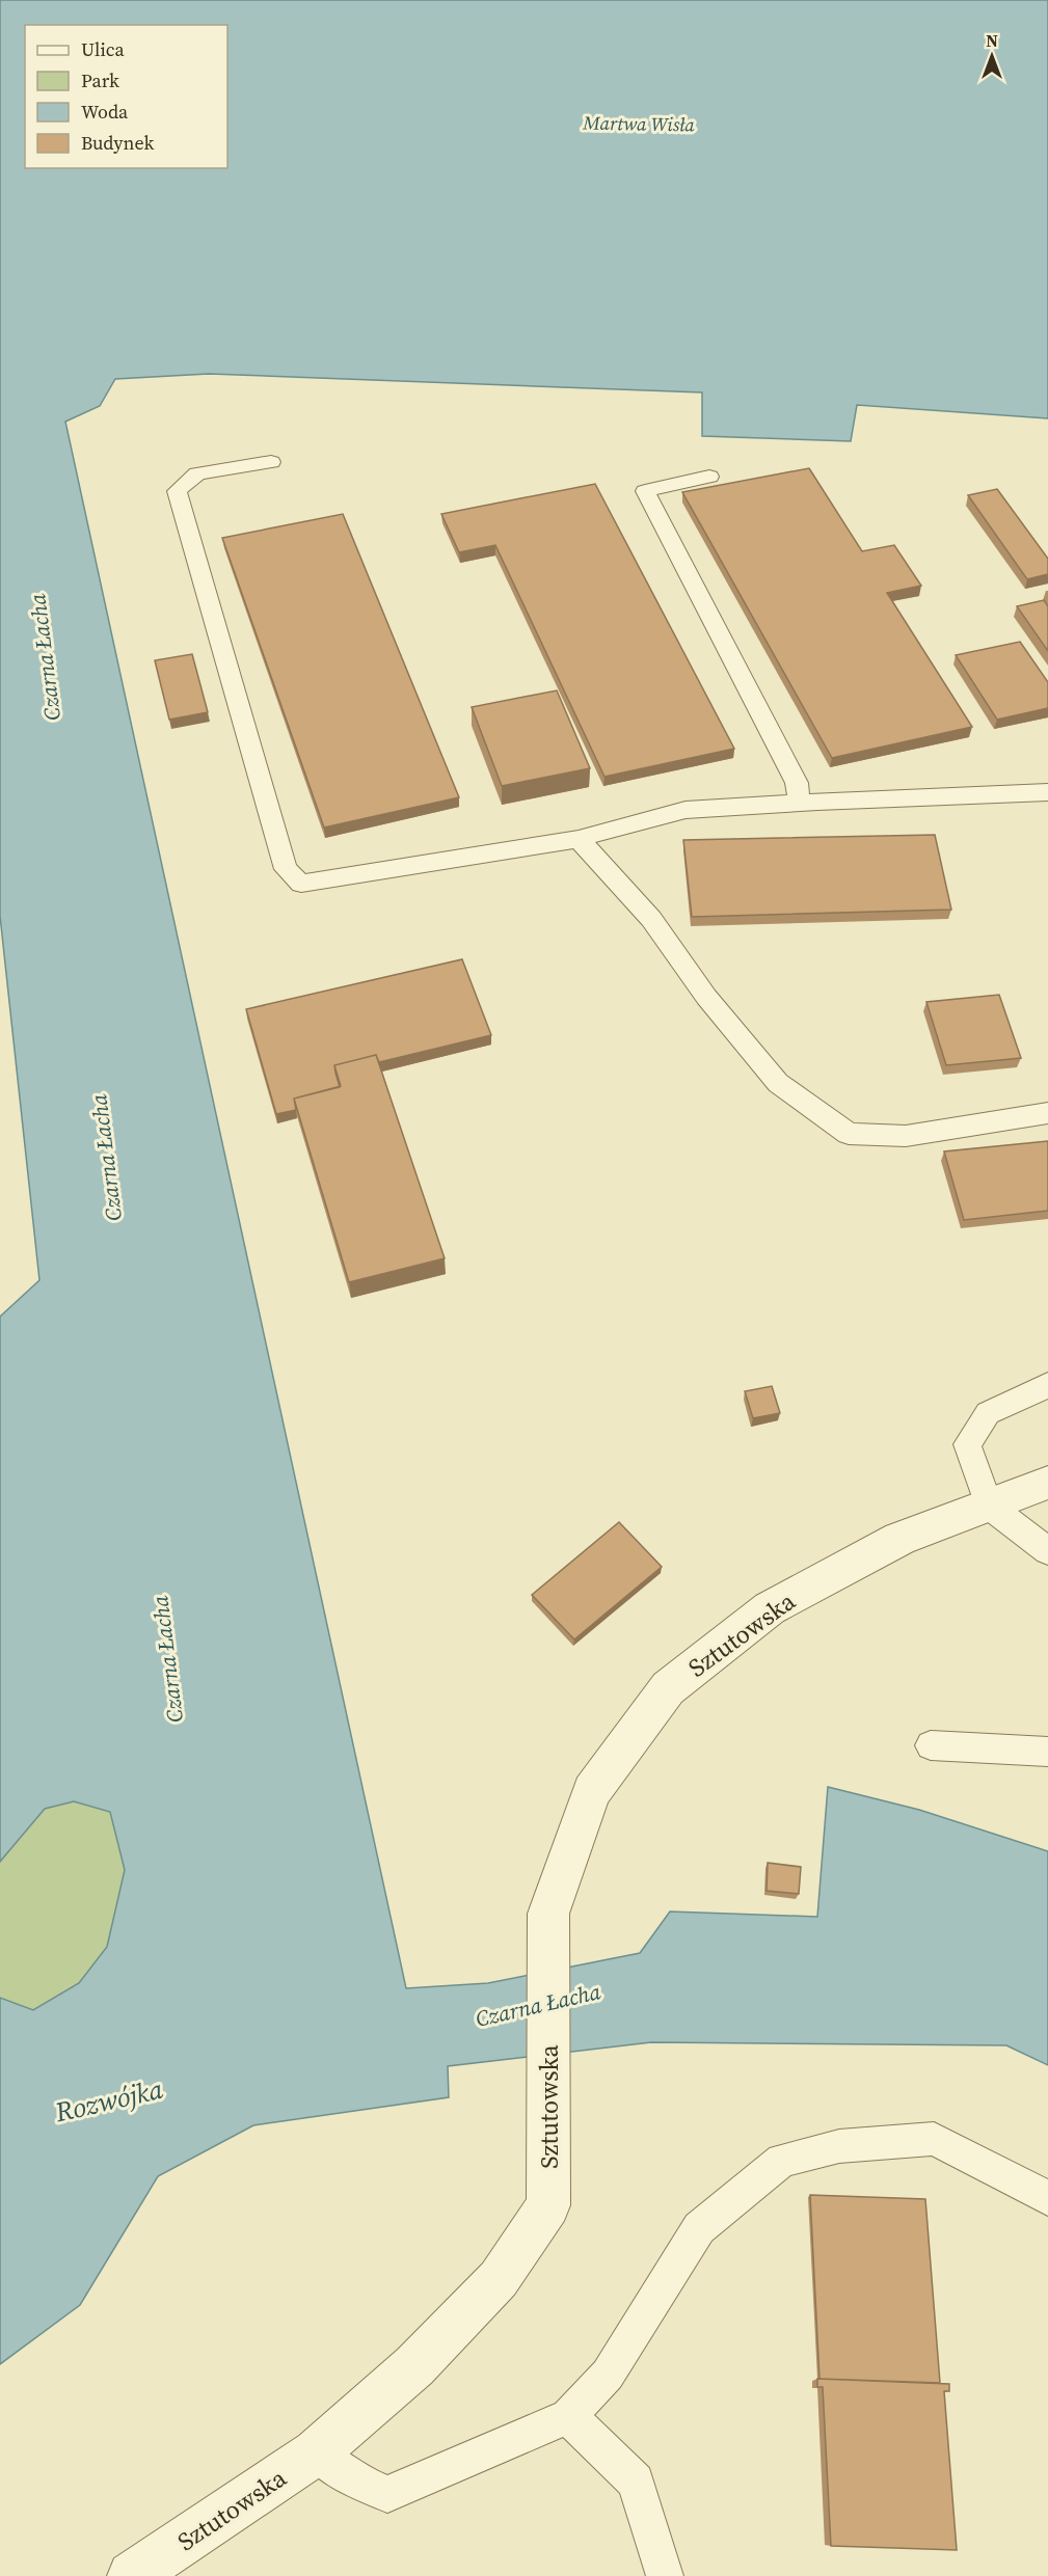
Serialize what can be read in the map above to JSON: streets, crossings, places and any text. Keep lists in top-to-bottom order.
{
  "streets": {
    "street": ["Sztutowska"]
  },
  "water": ["Martwa Wisła", "Czarna Łacha", "Rozwójka"],
  "legend": [
    "Ulica",
    "Park",
    "Woda",
    "Budynek"
  ],
  "north": "top"
}
